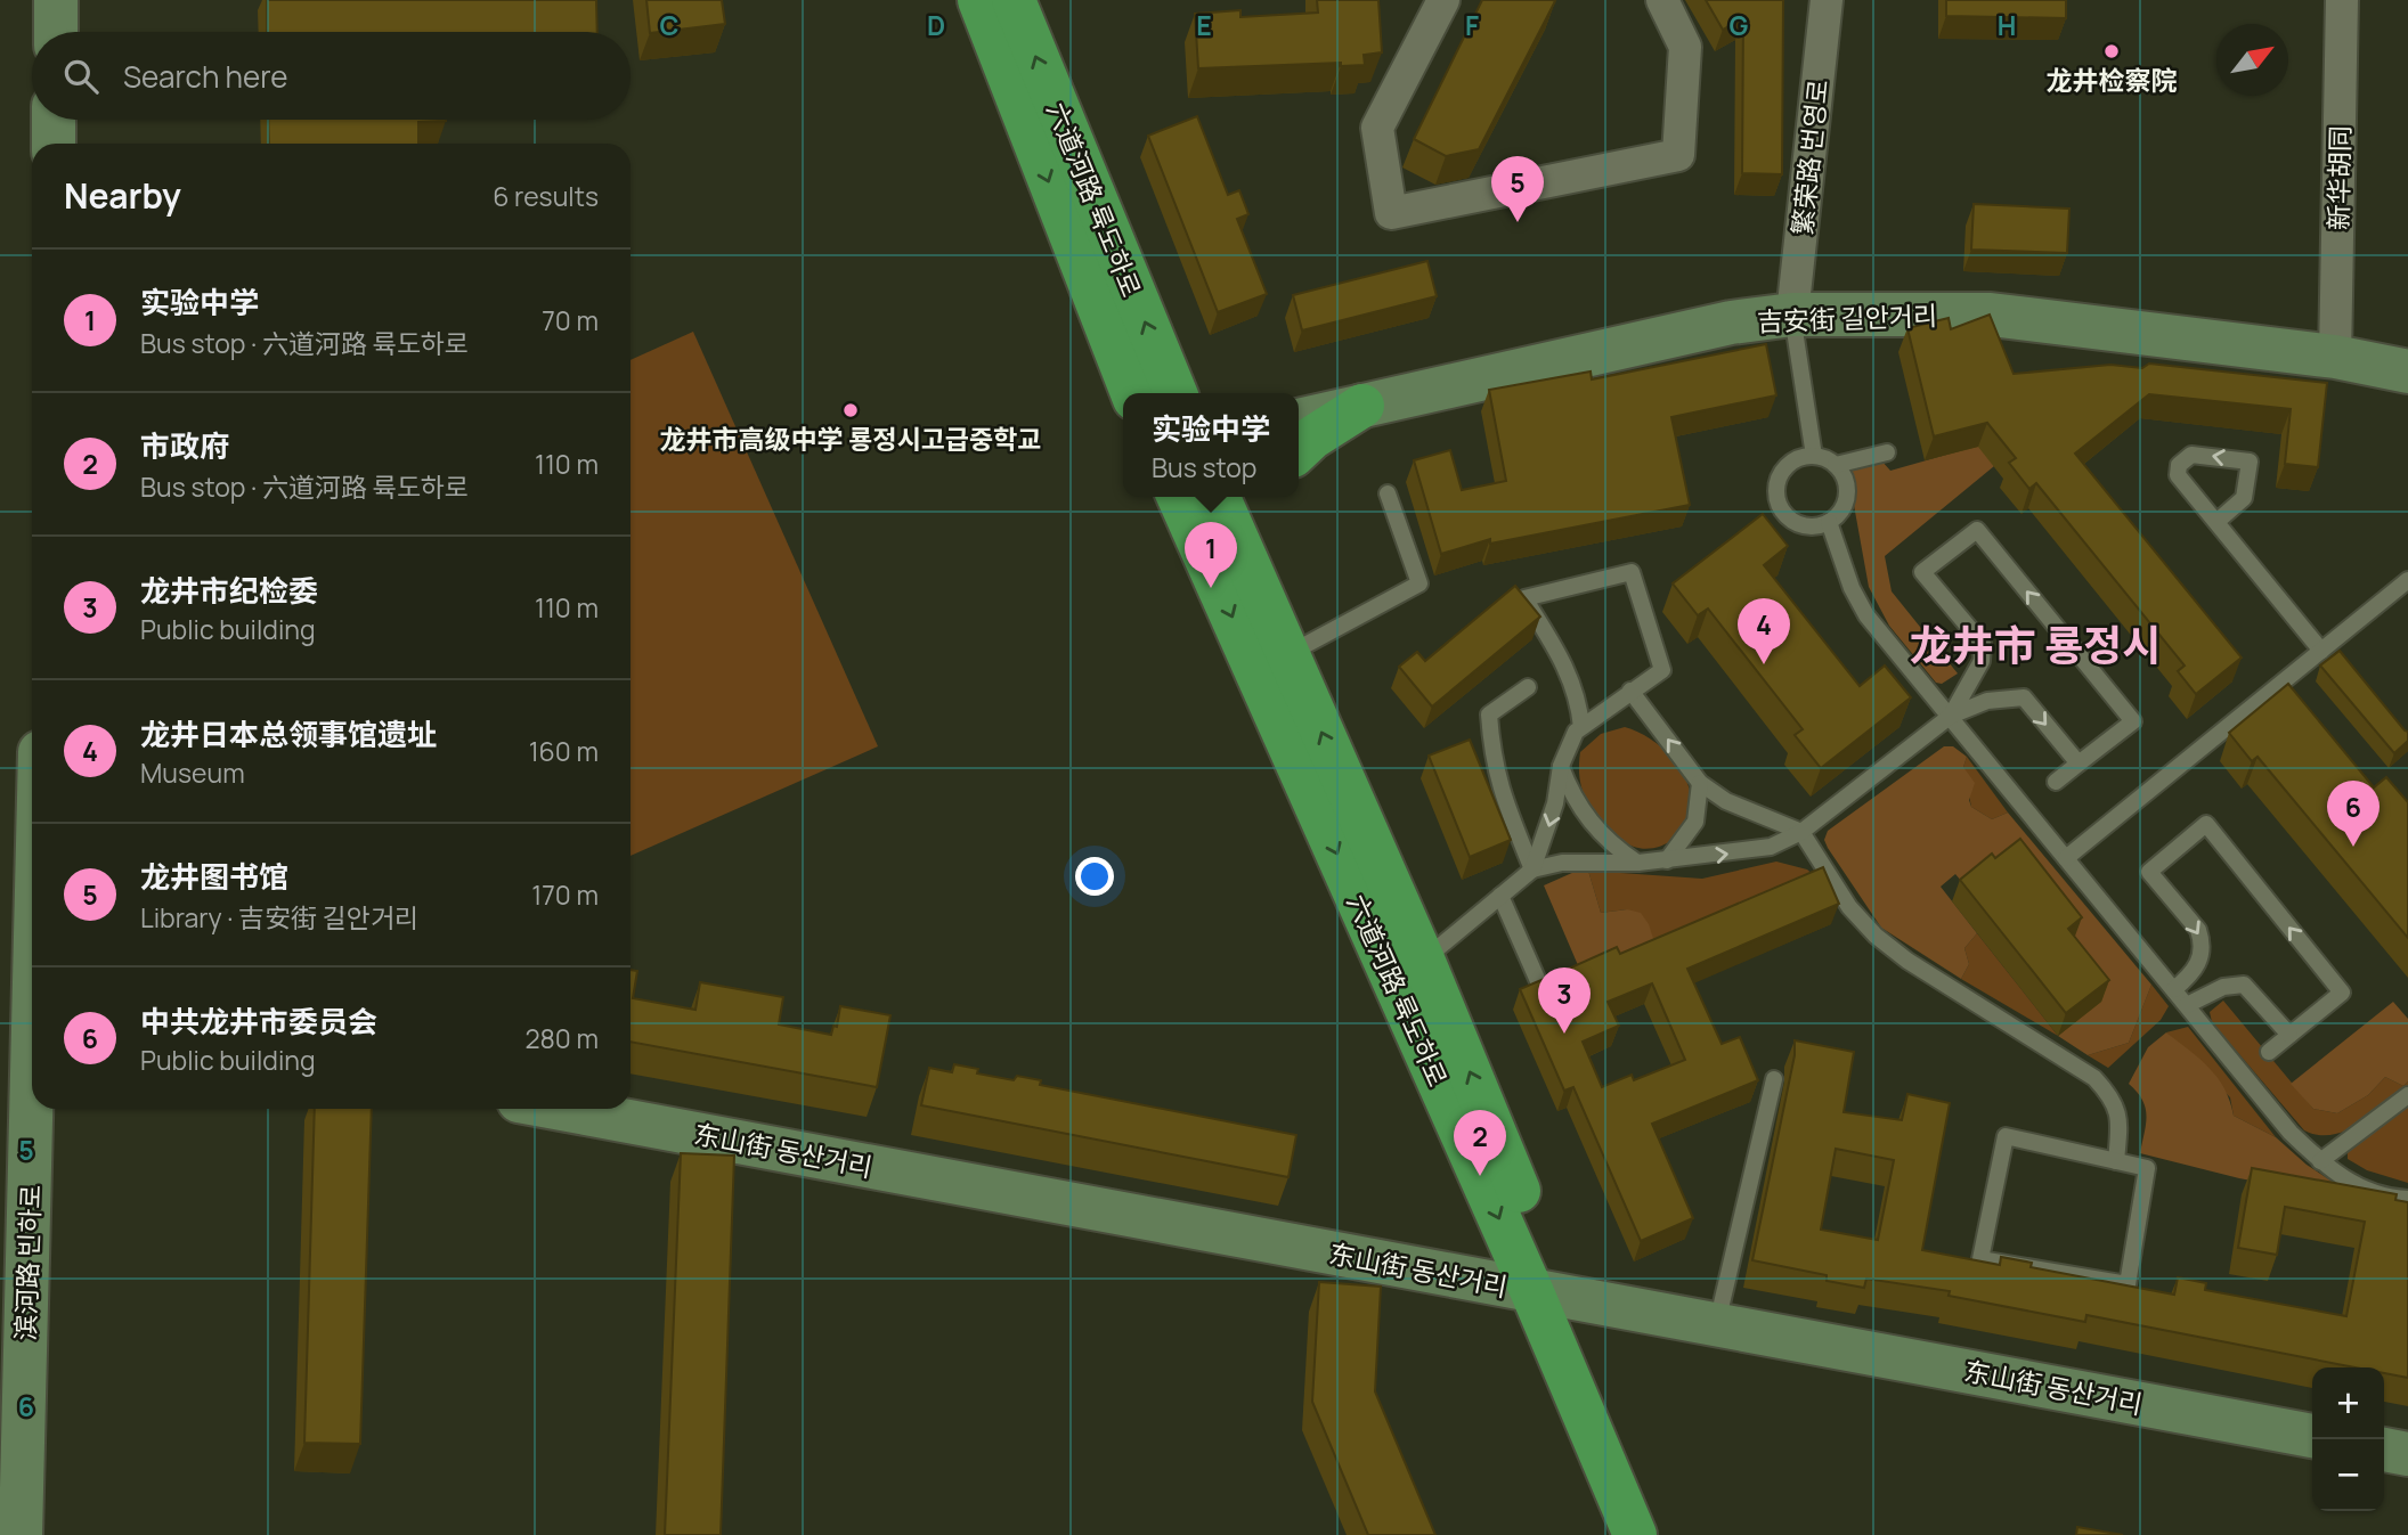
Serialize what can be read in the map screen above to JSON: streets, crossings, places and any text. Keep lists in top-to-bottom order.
{
  "streets": {
    "highway": ["六道河路 륙도하로"],
    "street": [
      "繁荣路 번영로",
      "新华胡同",
      "吉安街 길안거리",
      "东山街 동산거리",
      "滨河路 빈하로"
    ]
  },
  "crossings": [
    ["繁荣路 번영로", "吉安街 길안거리"],
    ["新华胡同", "吉安街 길안거리"],
    ["六道河路 륙도하로", "东山街 동산거리"]
  ],
  "districts": ["龙井市 룡정시"],
  "places": ["龙井检察院", "龙井市高级中学 룡정시고급중학교"],
  "north": "top right",
  "page": {
    "search": "Search here",
    "heading": ["Nearby", "6 results"],
    "pins": [
      "5",
      "1",
      "4",
      "6",
      "3",
      "2"
    ],
    "list": [
      {
        "mark": "1",
        "name": "实验中学",
        "note": "Bus stop · 六道河路 륙도하로",
        "value": "70 m"
      },
      {
        "mark": "2",
        "name": "市政府",
        "note": "Bus stop · 六道河路 륙도하로",
        "value": "110 m"
      },
      {
        "mark": "3",
        "name": "龙井市纪检委",
        "note": "Public building",
        "value": "110 m"
      },
      {
        "mark": "4",
        "name": "龙井日本总领事馆遗址",
        "note": "Museum",
        "value": "160 m"
      },
      {
        "mark": "5",
        "name": "龙井图书馆",
        "note": "Library · 吉安街 길안거리",
        "value": "170 m"
      },
      {
        "mark": "6",
        "name": "中共龙井市委员会",
        "note": "Public building",
        "value": "280 m"
      }
    ],
    "popup": ["实验中学", "Bus stop"],
    "map_buttons": ["+", "−"]
  },
  "grid": {
    "columns": [
      "C",
      "D",
      "E",
      "F",
      "G",
      "H"
    ],
    "rows": ["5", "6"]
  }
}
